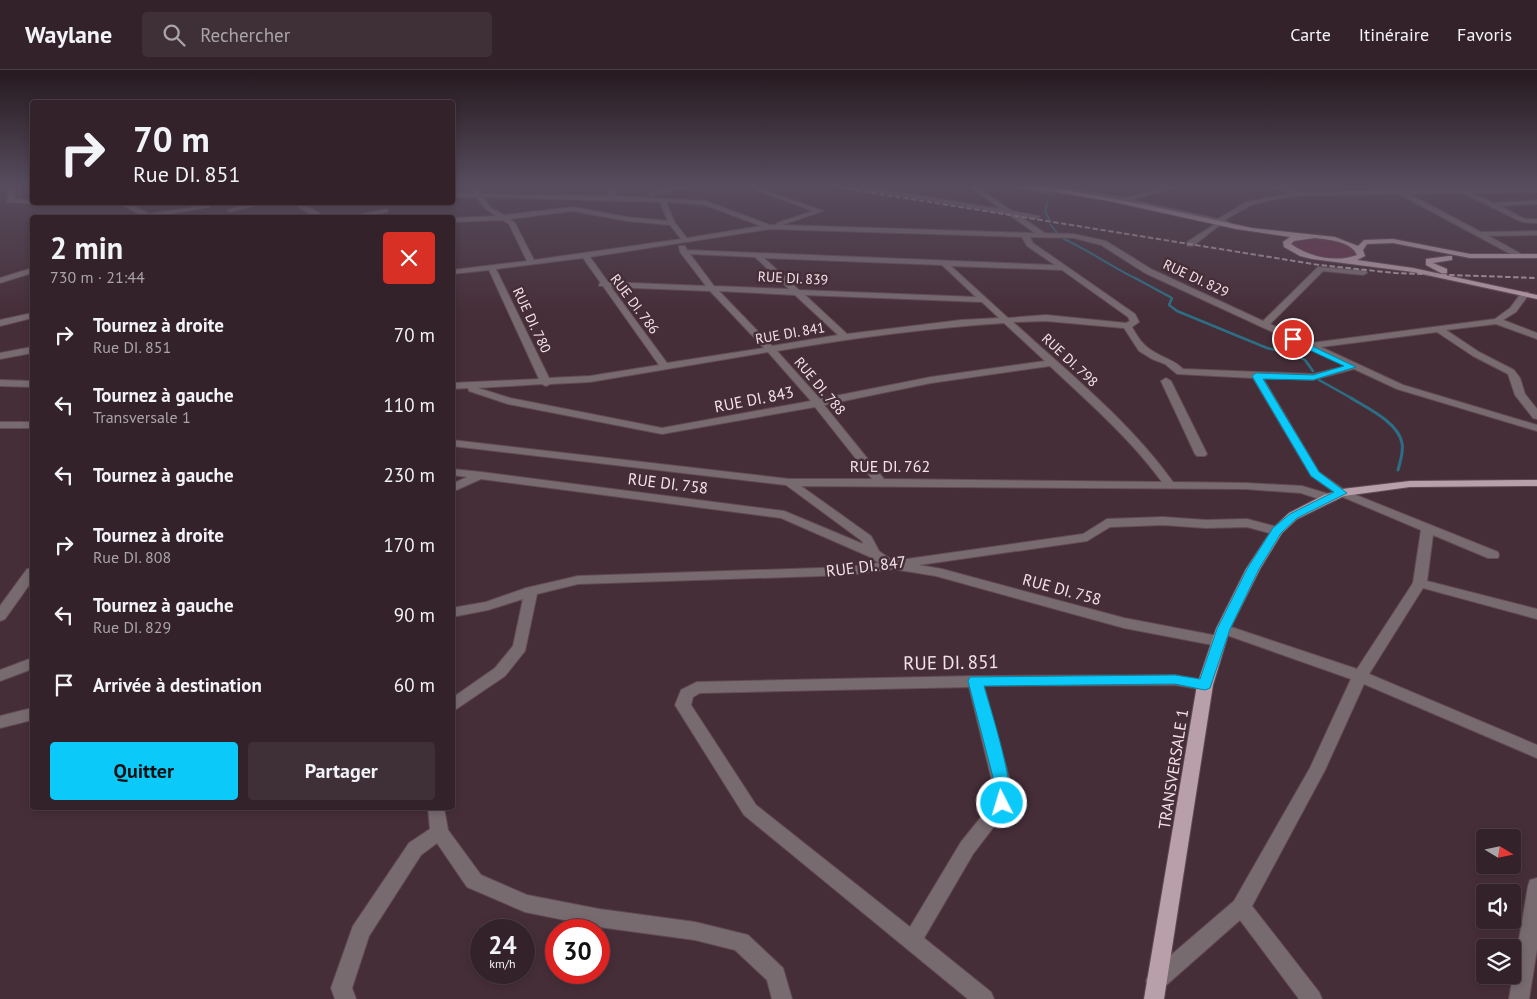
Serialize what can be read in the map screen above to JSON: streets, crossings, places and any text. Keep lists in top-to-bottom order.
{
  "streets": {
    "main road": ["TRANSVERSALE 1"],
    "street": [
      "RUE DI. 839",
      "RUE DI. 829",
      "RUE DI. 786",
      "RUE DI. 780",
      "RUE DI. 841",
      "RUE DI. 798",
      "RUE DI. 788",
      "RUE DI. 843",
      "RUE DI. 762",
      "RUE DI. 758",
      "RUE DI. 847",
      "RUE DI. 851"
    ]
  },
  "crossings": [
    ["RUE DI. 839", "RUE DI. 786"],
    ["RUE DI. 839", "RUE DI. 798"],
    ["RUE DI. 839", "RUE DI. 788"],
    ["RUE DI. 786", "RUE DI. 841"],
    ["RUE DI. 780", "RUE DI. 841"],
    ["RUE DI. 841", "RUE DI. 798"],
    ["RUE DI. 841", "RUE DI. 788"],
    ["RUE DI. 841", "RUE DI. 843"],
    ["RUE DI. 798", "RUE DI. 843"],
    ["RUE DI. 798", "RUE DI. 762"],
    ["RUE DI. 788", "RUE DI. 843"],
    ["RUE DI. 788", "RUE DI. 762"],
    ["RUE DI. 762", "RUE DI. 758"],
    ["RUE DI. 762", "TRANSVERSALE 1"],
    ["RUE DI. 758", "RUE DI. 847"],
    ["RUE DI. 758", "TRANSVERSALE 1"],
    ["RUE DI. 847", "TRANSVERSALE 1"],
    ["RUE DI. 851", "TRANSVERSALE 1"]
  ],
  "north": "right",
  "page": {
    "header": "Waylane",
    "search": "Rechercher",
    "nav": ["Carte", "Itinéraire", "Favoris"],
    "turn": ["70 m", "Rue DI. 851"],
    "heading": ["2 min", "730 m · 21:44"],
    "list": [
      {
        "name": "Tournez à droite",
        "note": "Rue DI. 851",
        "value": "70 m"
      },
      {
        "name": "Tournez à gauche",
        "note": "Transversale 1",
        "value": "110 m"
      },
      {
        "name": "Tournez à gauche",
        "value": "230 m"
      },
      {
        "name": "Tournez à droite",
        "note": "Rue DI. 808",
        "value": "170 m"
      },
      {
        "name": "Tournez à gauche",
        "note": "Rue DI. 829",
        "value": "90 m"
      },
      {
        "name": "Arrivée à destination",
        "value": "60 m"
      }
    ],
    "buttons": ["Quitter", "Partager"],
    "speed": "24 km/h",
    "limit": "30"
  }
}
